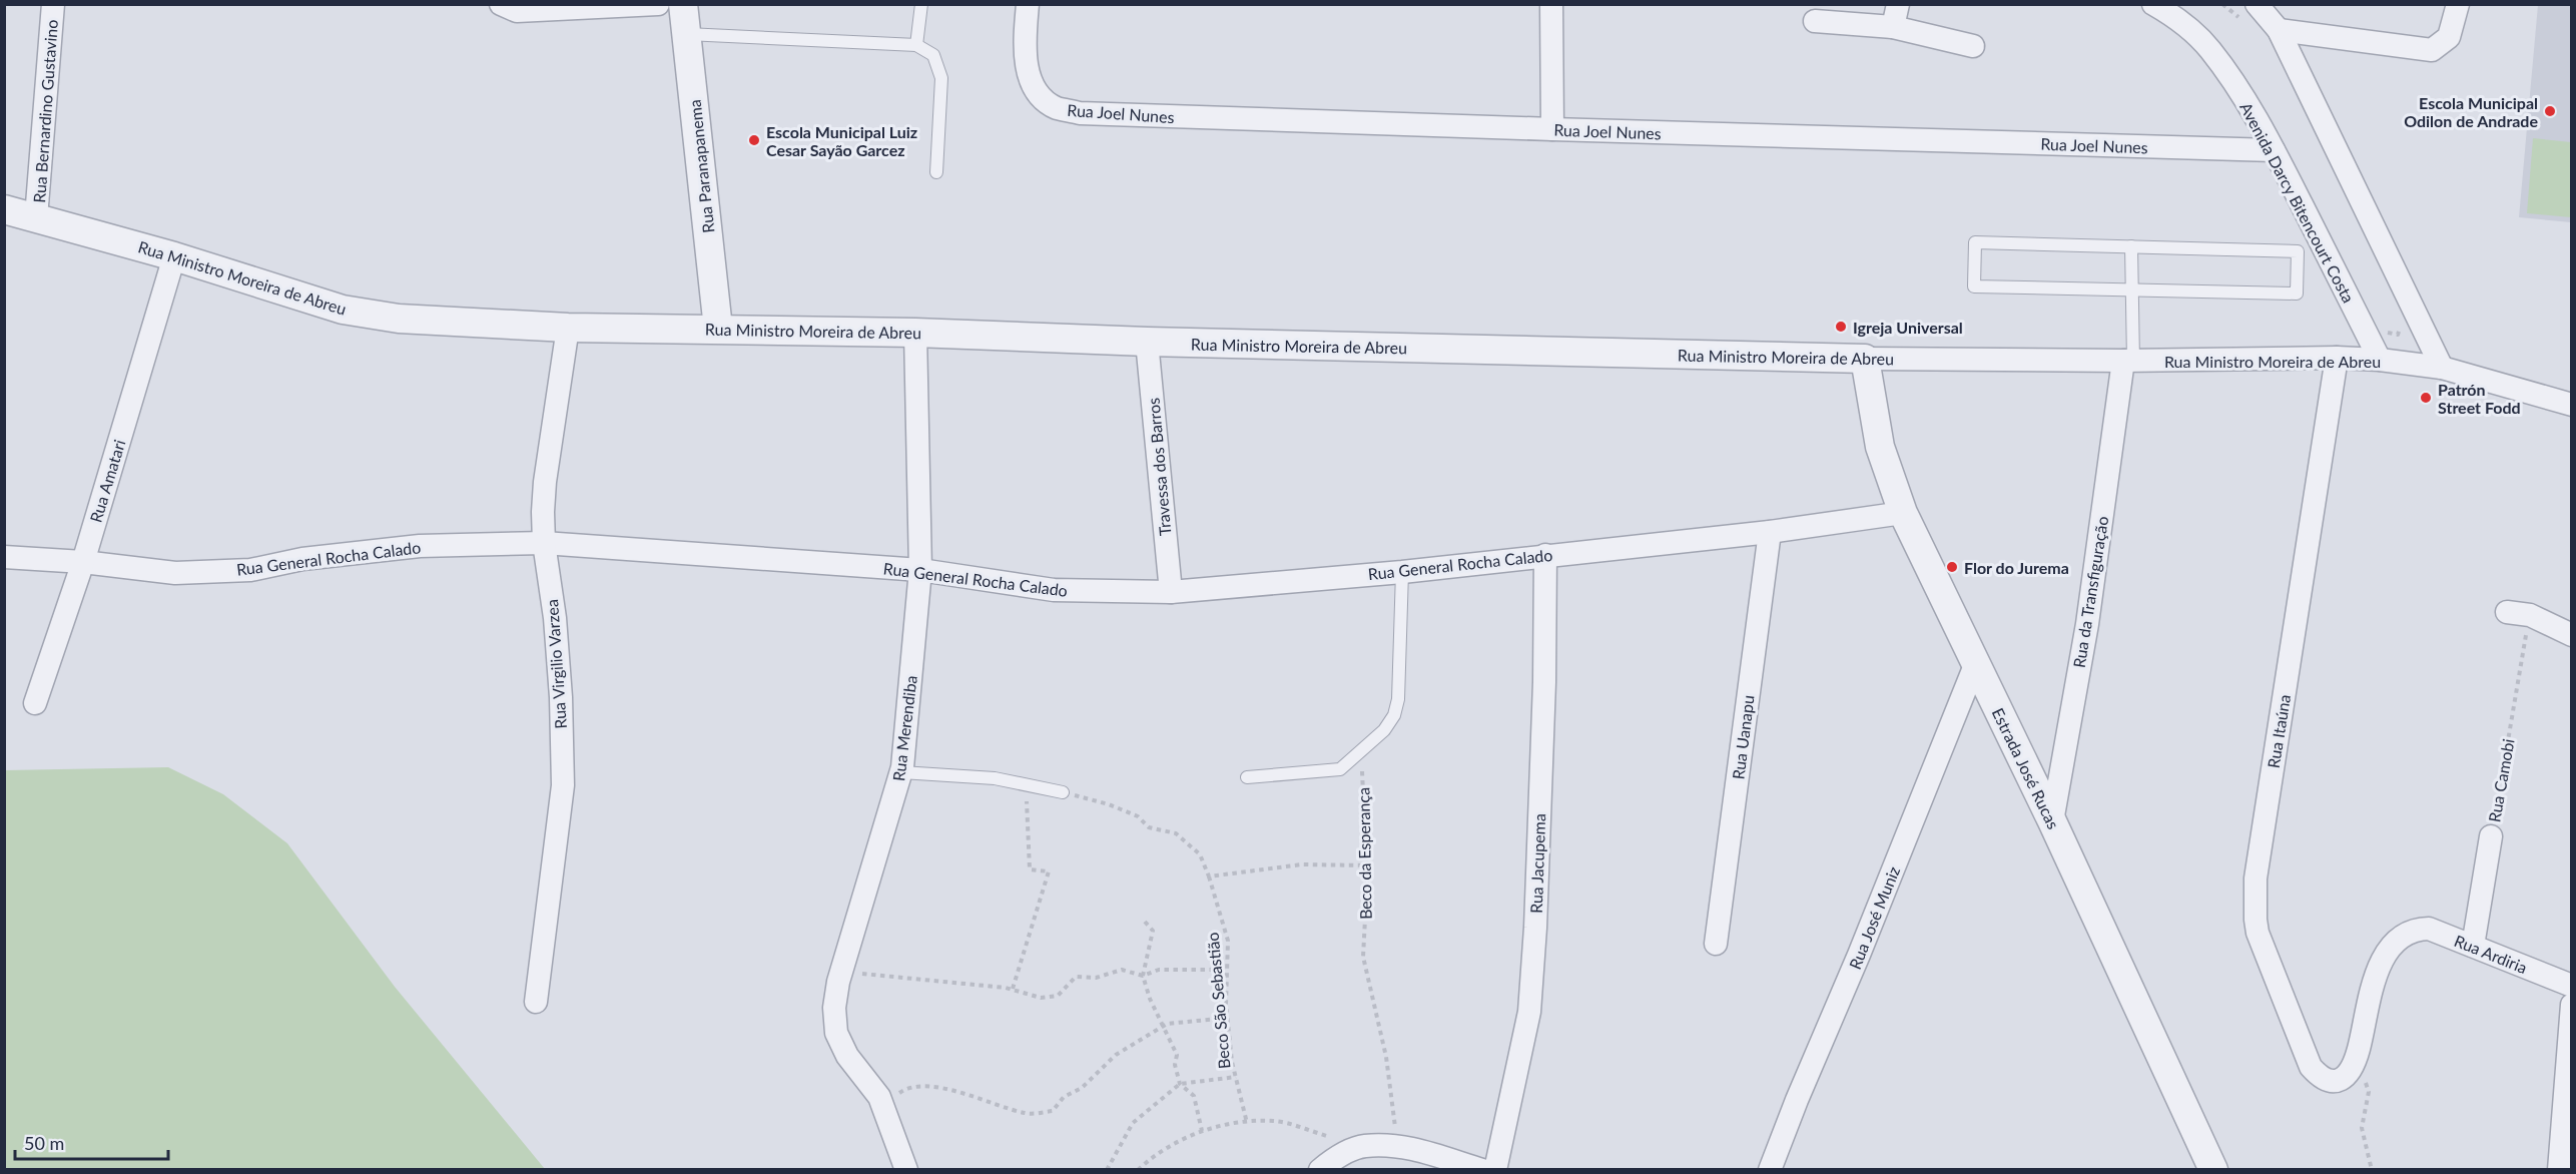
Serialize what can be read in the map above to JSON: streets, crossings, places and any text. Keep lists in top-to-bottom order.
{
  "streets": {
    "street": [
      "Rua Bernardino Gustavino",
      "Rua Joel Nunes",
      "Rua Paranapanema",
      "Avenida Darcy Bitencourt Costa",
      "Rua Ministro Moreira de Abreu",
      "Travessa dos Barros",
      "Rua Amatari",
      "Rua General Rocha Calado",
      "Rua da Transfiguração",
      "Rua Virgilio Varzea",
      "Rua Merendiba",
      "Rua Itaúna",
      "Rua Uanapu",
      "Estrada José Rucas",
      "Rua Camobi",
      "Rua Jacupema",
      "Rua José Muniz",
      "Rua Ardiria"
    ],
    "path": ["Beco da Esperança", "Beco São Sebastião"]
  },
  "crossings": [
    ["Rua Bernardino Gustavino", "Rua Ministro Moreira de Abreu"],
    ["Rua Joel Nunes", "Avenida Darcy Bitencourt Costa"],
    ["Rua Paranapanema", "Rua Ministro Moreira de Abreu"],
    ["Avenida Darcy Bitencourt Costa", "Rua Ministro Moreira de Abreu"],
    ["Rua Ministro Moreira de Abreu", "Travessa dos Barros"],
    ["Rua Ministro Moreira de Abreu", "Rua Amatari"],
    ["Rua Ministro Moreira de Abreu", "Rua da Transfiguração"],
    ["Rua Ministro Moreira de Abreu", "Rua Virgilio Varzea"],
    ["Rua Ministro Moreira de Abreu", "Rua Merendiba"],
    ["Rua Ministro Moreira de Abreu", "Rua Itaúna"],
    ["Rua Ministro Moreira de Abreu", "Estrada José Rucas"],
    ["Travessa dos Barros", "Rua General Rocha Calado"],
    ["Rua Amatari", "Rua General Rocha Calado"],
    ["Rua General Rocha Calado", "Rua Virgilio Varzea"],
    ["Rua General Rocha Calado", "Rua Merendiba"],
    ["Rua General Rocha Calado", "Rua Uanapu"],
    ["Rua General Rocha Calado", "Estrada José Rucas"],
    ["Rua General Rocha Calado", "Rua Jacupema"],
    ["Rua da Transfiguração", "Estrada José Rucas"],
    ["Rua Itaúna", "Rua Ardiria"],
    ["Estrada José Rucas", "Rua José Muniz"],
    ["Rua Camobi", "Rua Ardiria"]
  ],
  "places": [
    "Escola Municipal Odilon de Andrade",
    "Escola Municipal Luiz Cesar Sayão Garcez",
    "Igreja Universal",
    "Patrón Street Fodd",
    "Flor do Jurema"
  ],
  "scale_bar": "50 m"
}
